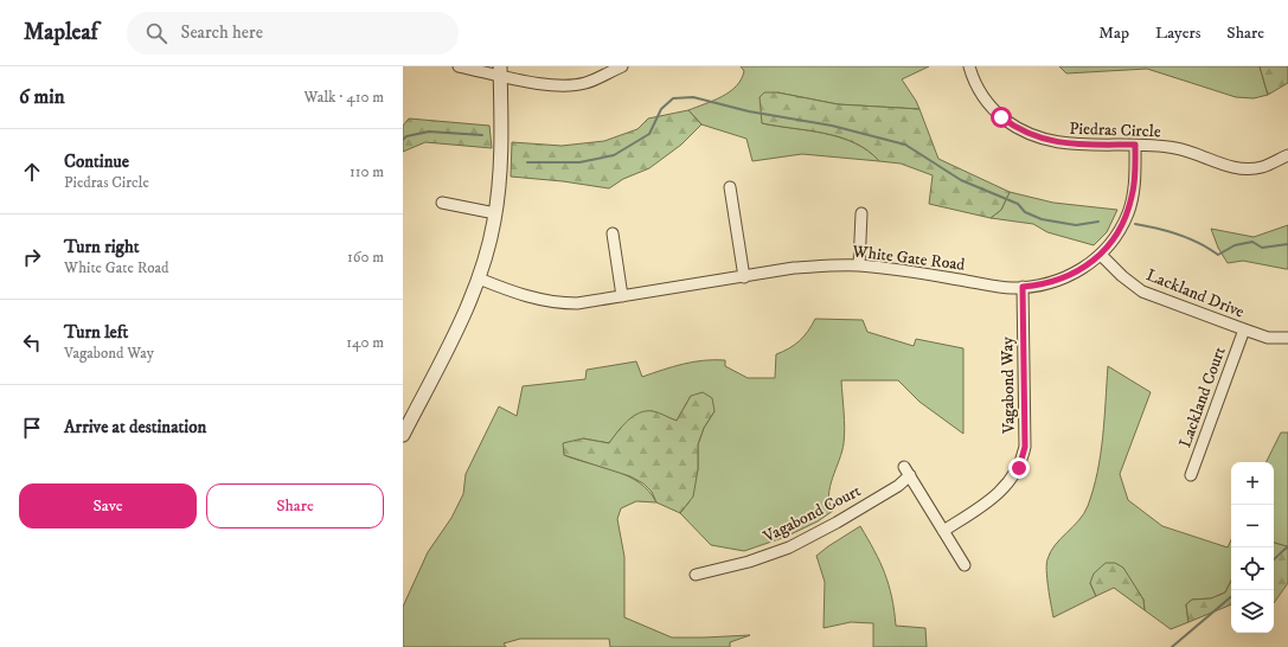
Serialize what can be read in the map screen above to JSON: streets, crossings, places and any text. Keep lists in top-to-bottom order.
{
  "streets": {
    "street": [
      "Piedras Circle",
      "White Gate Road",
      "Lackland Drive",
      "Vagabond Way",
      "Lackland Court",
      "Vagabond Court"
    ]
  },
  "crossings": [
    ["Piedras Circle", "White Gate Road"],
    ["White Gate Road", "Lackland Drive"],
    ["White Gate Road", "Vagabond Way"],
    ["Lackland Drive", "Lackland Court"],
    ["Vagabond Way", "Vagabond Court"]
  ],
  "page": {
    "header": "Mapleaf",
    "search": "Search here",
    "nav": ["Map", "Layers", "Share"],
    "heading": ["6 min", "Walk · 410 m"],
    "list": [
      ["Continue", "Piedras Circle", "110 m"],
      ["Turn right", "White Gate Road", "160 m"],
      ["Turn left", "Vagabond Way", "140 m"],
      "Arrive at destination"
    ],
    "map_buttons": ["+", "−"],
    "buttons": ["Save", "Share"]
  }
}
